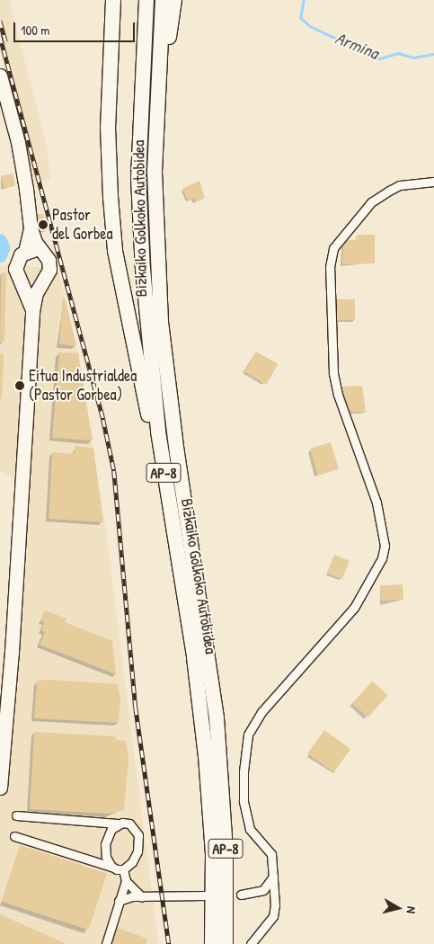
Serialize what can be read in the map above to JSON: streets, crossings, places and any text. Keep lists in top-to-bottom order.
{
  "streets": {
    "highway": ["Bizkaiko Golkoko Autobidea", "AP-8"]
  },
  "water": ["Armina"],
  "places": ["Pastor del Gorbea", "Eitua Industrialdea (Pastor Gorbea)"],
  "scale_bar": "100 m",
  "north": "right"
}
